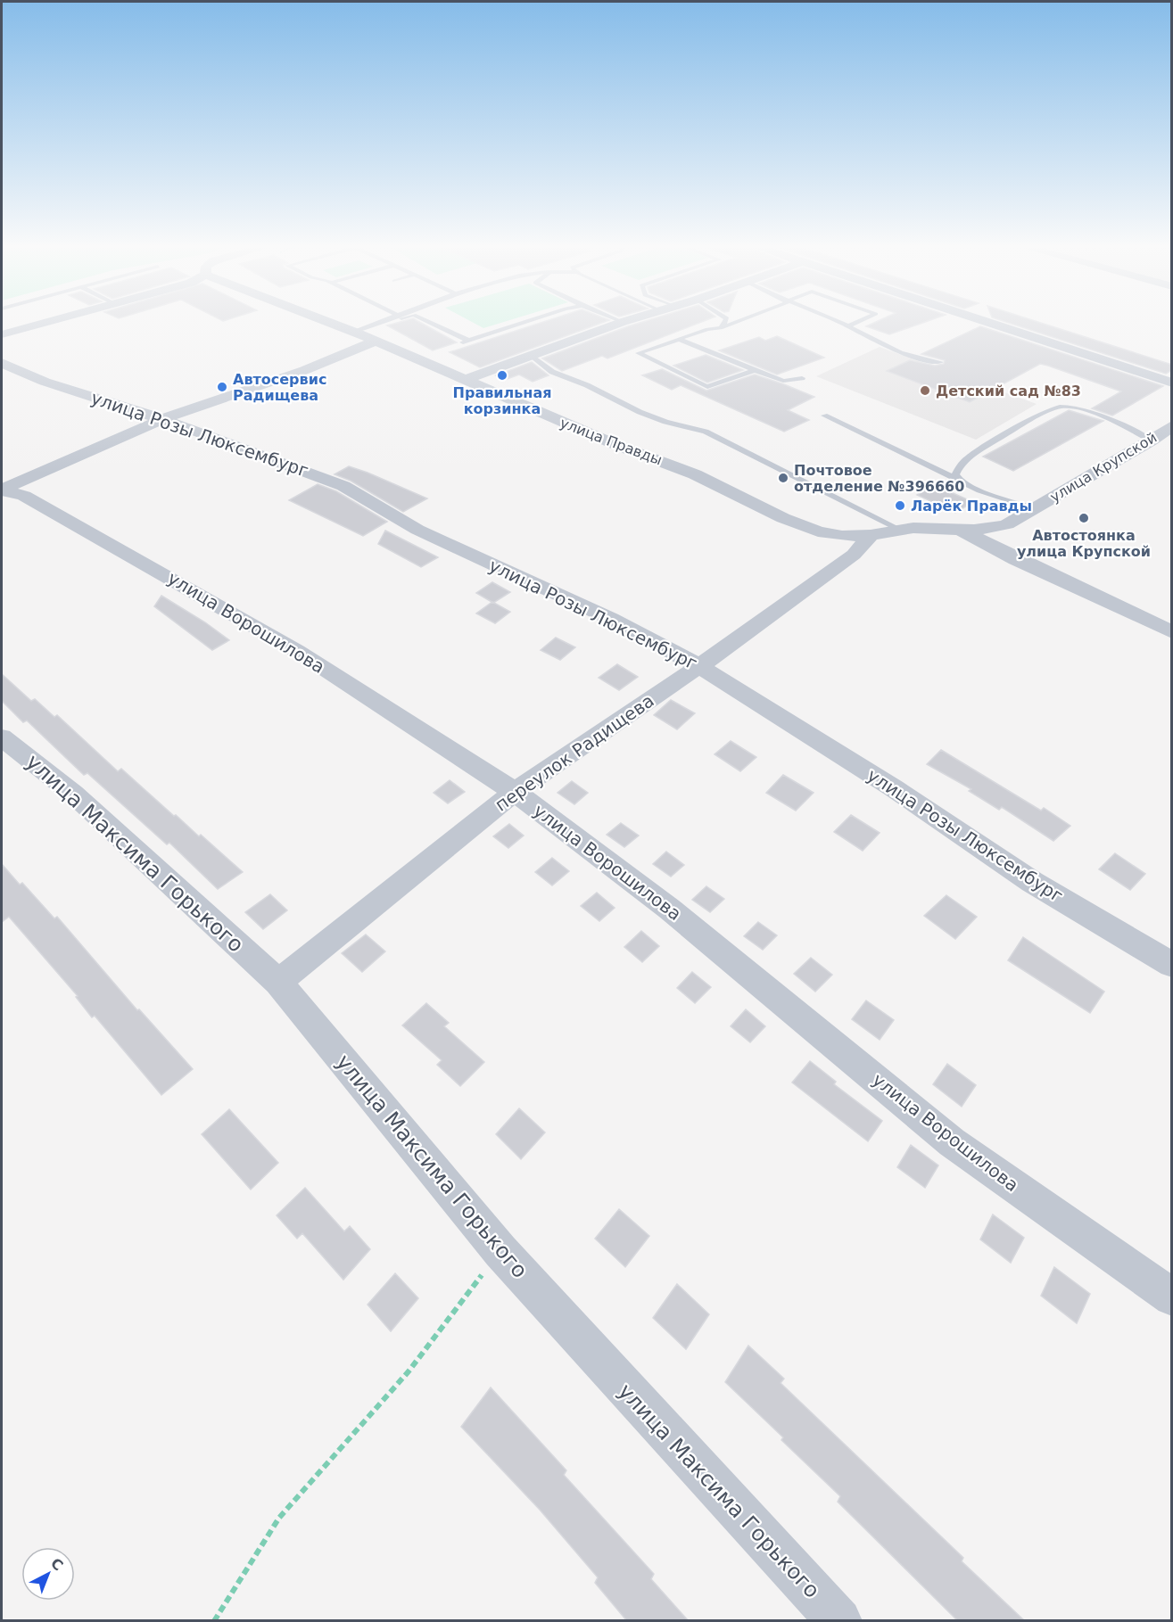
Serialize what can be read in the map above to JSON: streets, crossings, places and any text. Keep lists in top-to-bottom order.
{
  "streets": {
    "street": [
      "улица Розы Люксембург",
      "улица Правды",
      "улица Крупской",
      "улица Ворошилова",
      "переулок Радищева",
      "улица Максима Горького"
    ]
  },
  "crossings": [
    ["улица Розы Люксембург", "переулок Радищева"],
    ["улица Правды", "улица Крупской"],
    ["улица Правды", "переулок Радищева"],
    ["улица Ворошилова", "переулок Радищева"],
    ["переулок Радищева", "улица Максима Горького"]
  ],
  "places": [
    "Правильная корзинка",
    "Автосервис Радищева",
    "Детский сад №83",
    "Почтовое отделение №396660",
    "Ларёк Правды",
    "Автостоянка улица Крупской"
  ],
  "north": "top right"
}
